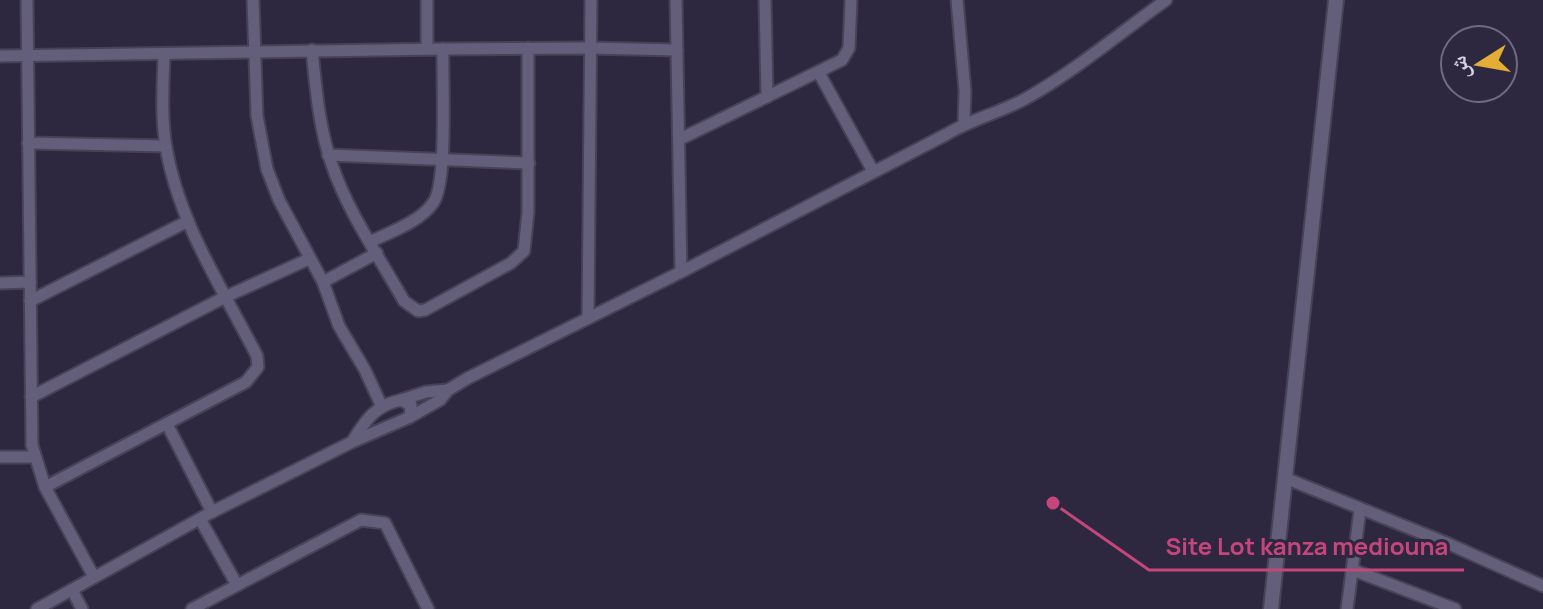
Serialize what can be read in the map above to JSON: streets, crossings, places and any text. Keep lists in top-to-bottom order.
{
  "places": ["Site Lot kanza mediouna"],
  "north": "left"
}
